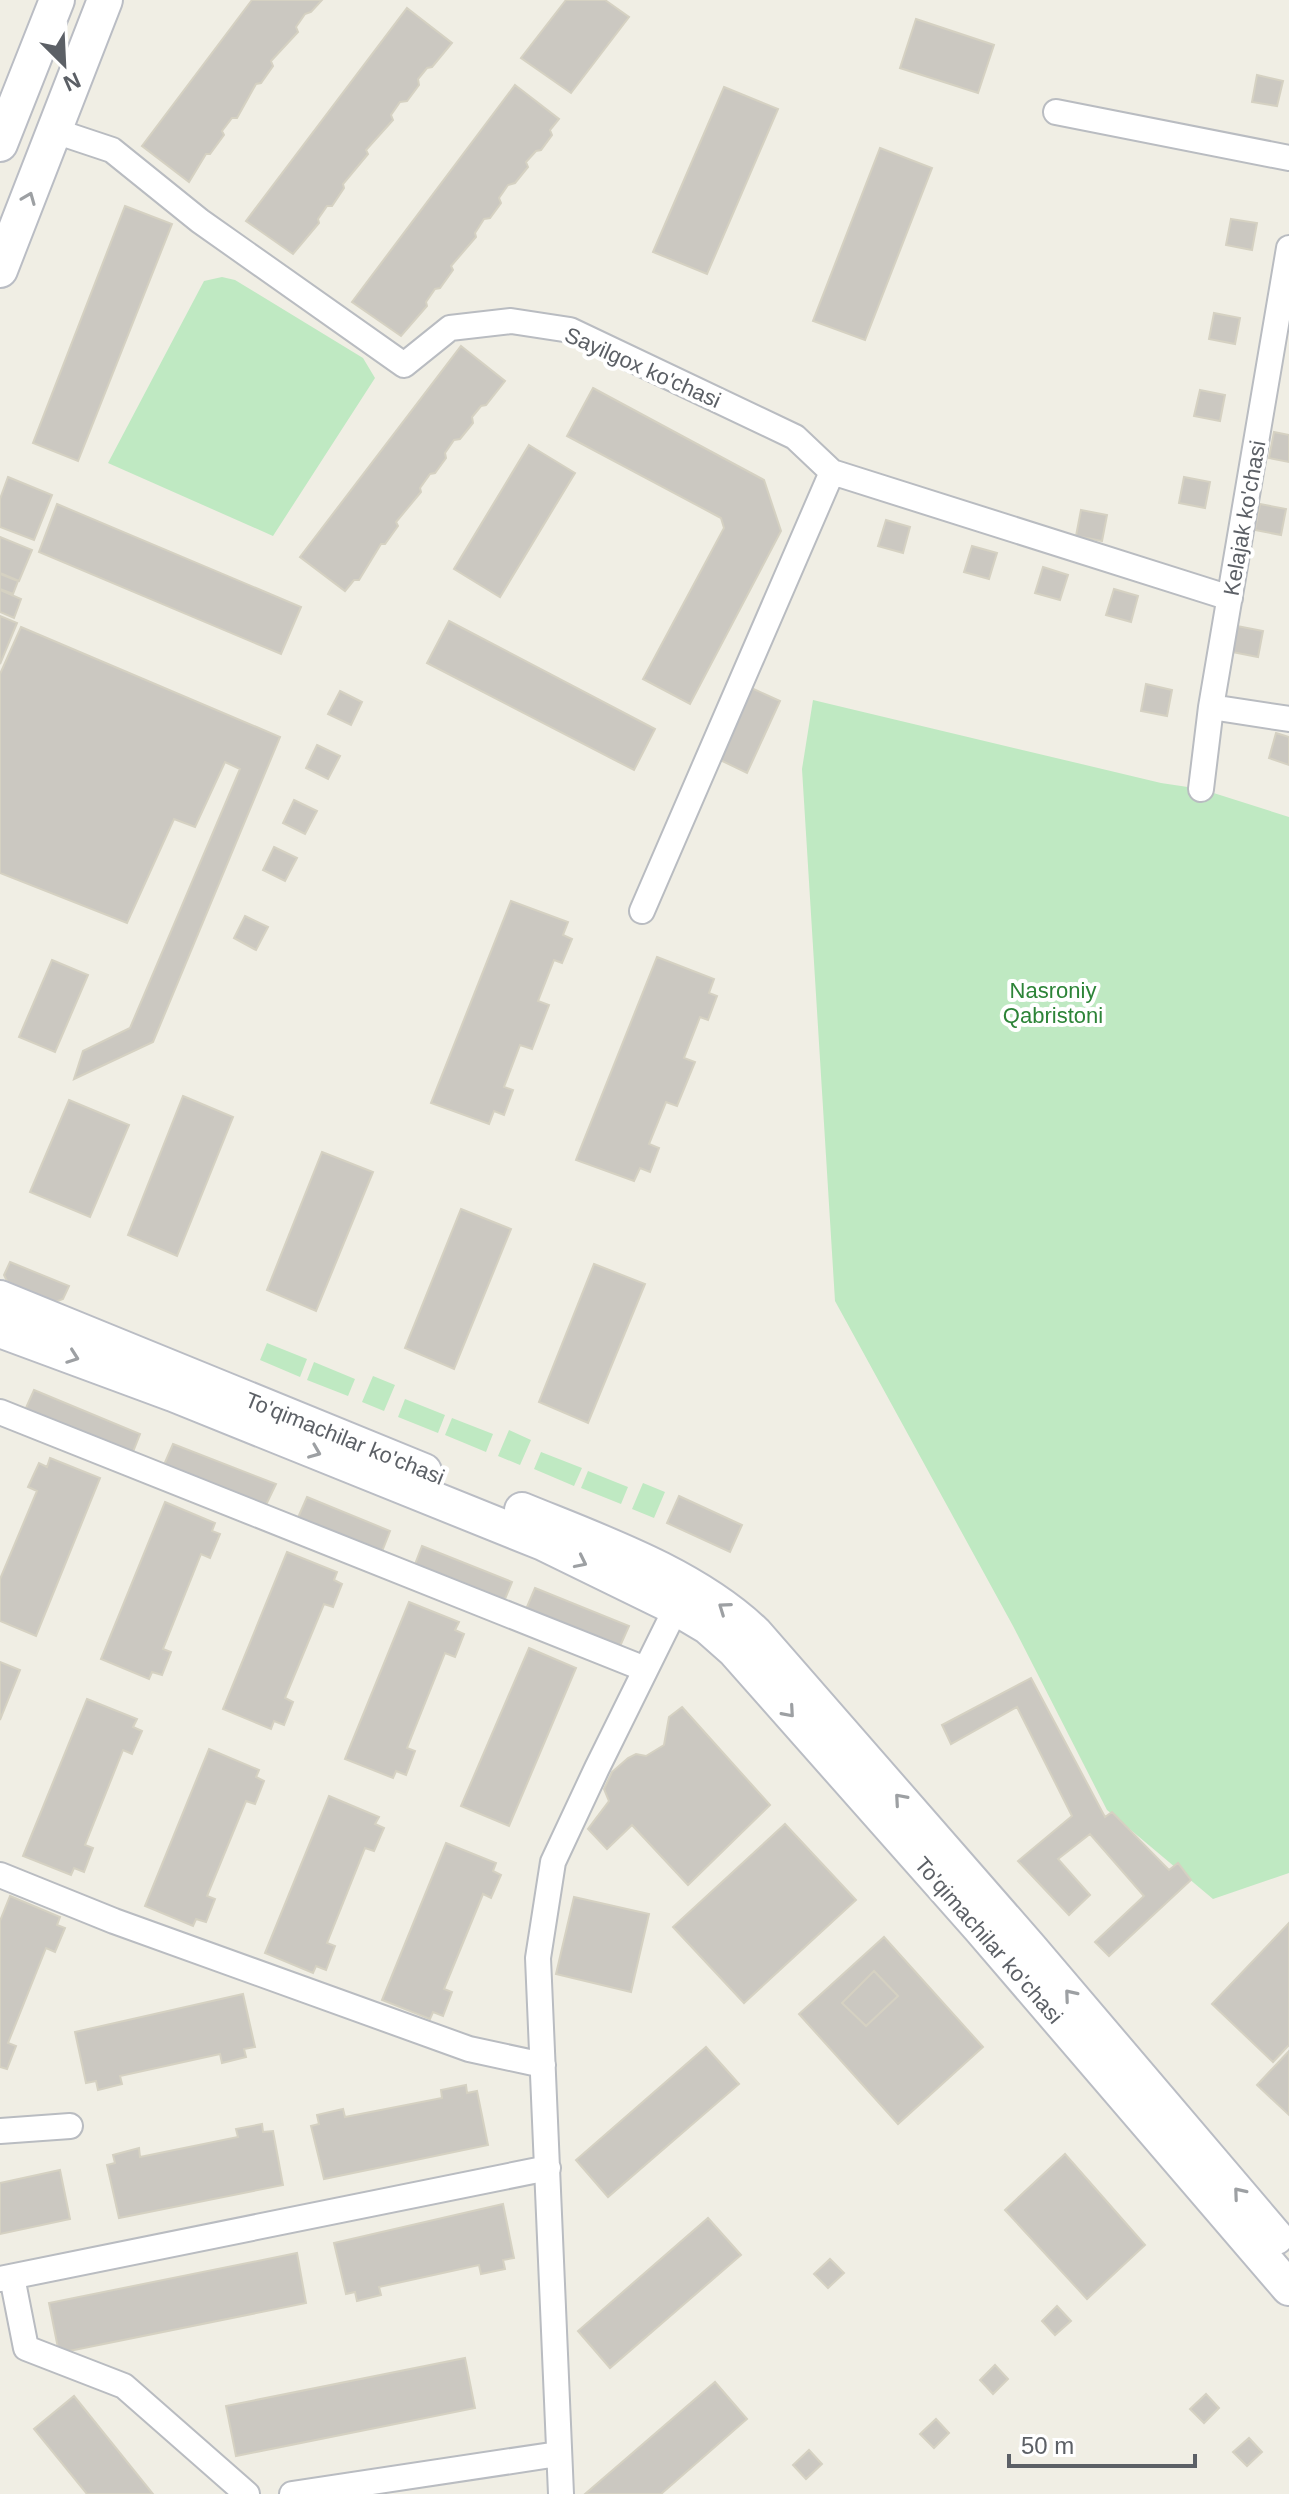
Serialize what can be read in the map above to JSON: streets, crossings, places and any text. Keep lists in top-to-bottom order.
{
  "streets": {
    "main road": ["To'qimachilar ko'chasi"],
    "street": ["Sayilgox ko'chasi", "Kelajak ko'chasi"]
  },
  "crossings": [
    ["Sayilgox ko'chasi", "Kelajak ko'chasi"]
  ],
  "parks": ["Nasroniy Qabristoni"],
  "scale_bar": "50 m",
  "north": "bottom right"
}
